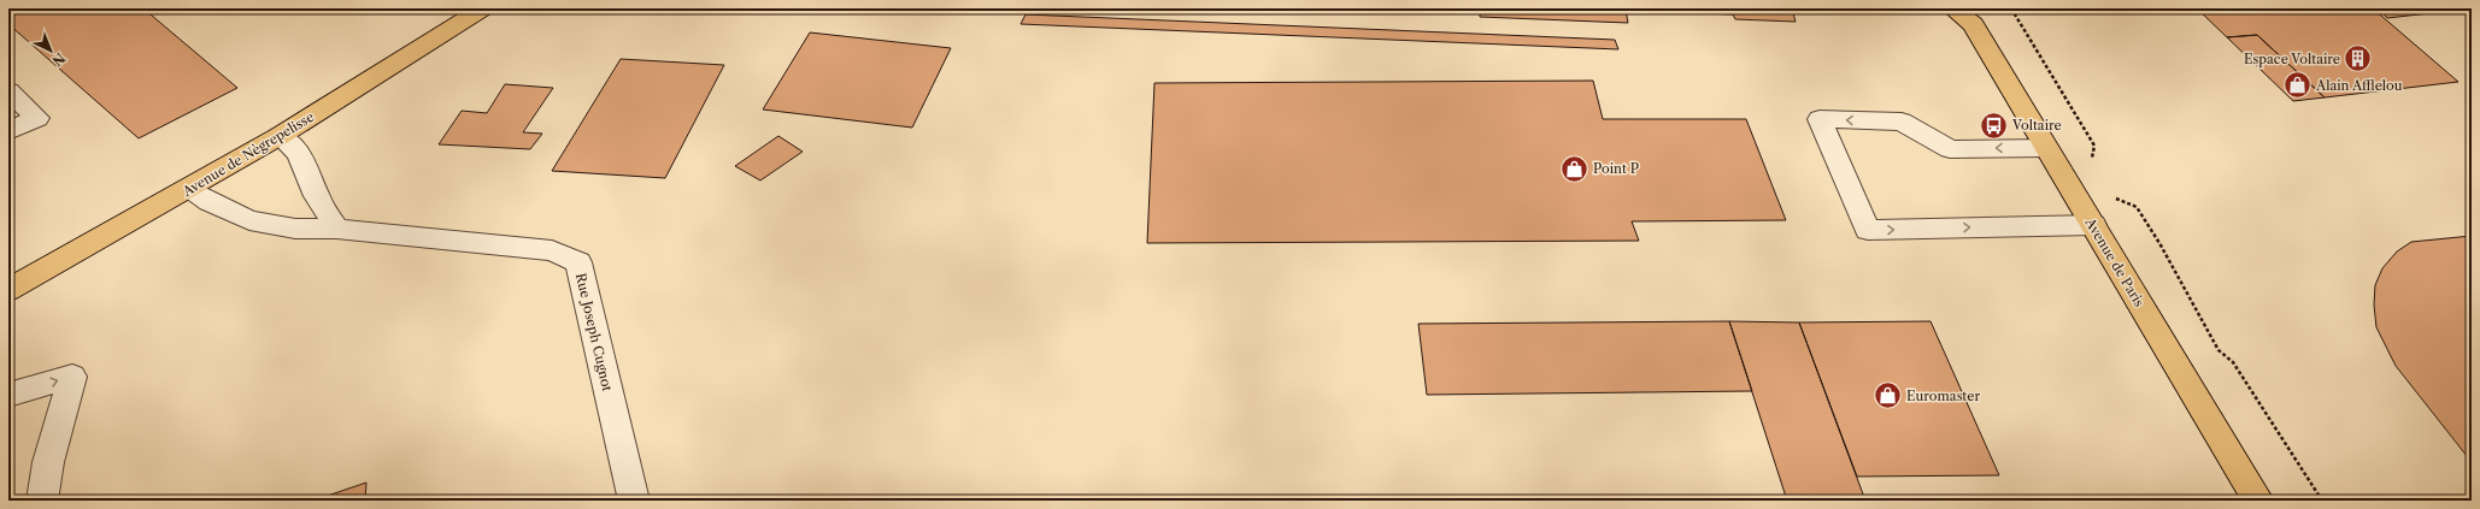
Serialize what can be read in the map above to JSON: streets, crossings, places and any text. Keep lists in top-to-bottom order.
{
  "streets": {
    "main road": ["Avenue de Nègrepelisse", "Avenue de Paris"],
    "street": ["Rue Joseph Cugnot"]
  },
  "crossings": [
    ["Avenue de Nègrepelisse", "Rue Joseph Cugnot"]
  ],
  "places": {
    "building": ["Espace Voltaire"],
    "shop": ["Alain Afflelou", "Point P", "Euromaster"],
    "bus stop": ["Voltaire"]
  },
  "north": "bottom right"
}
